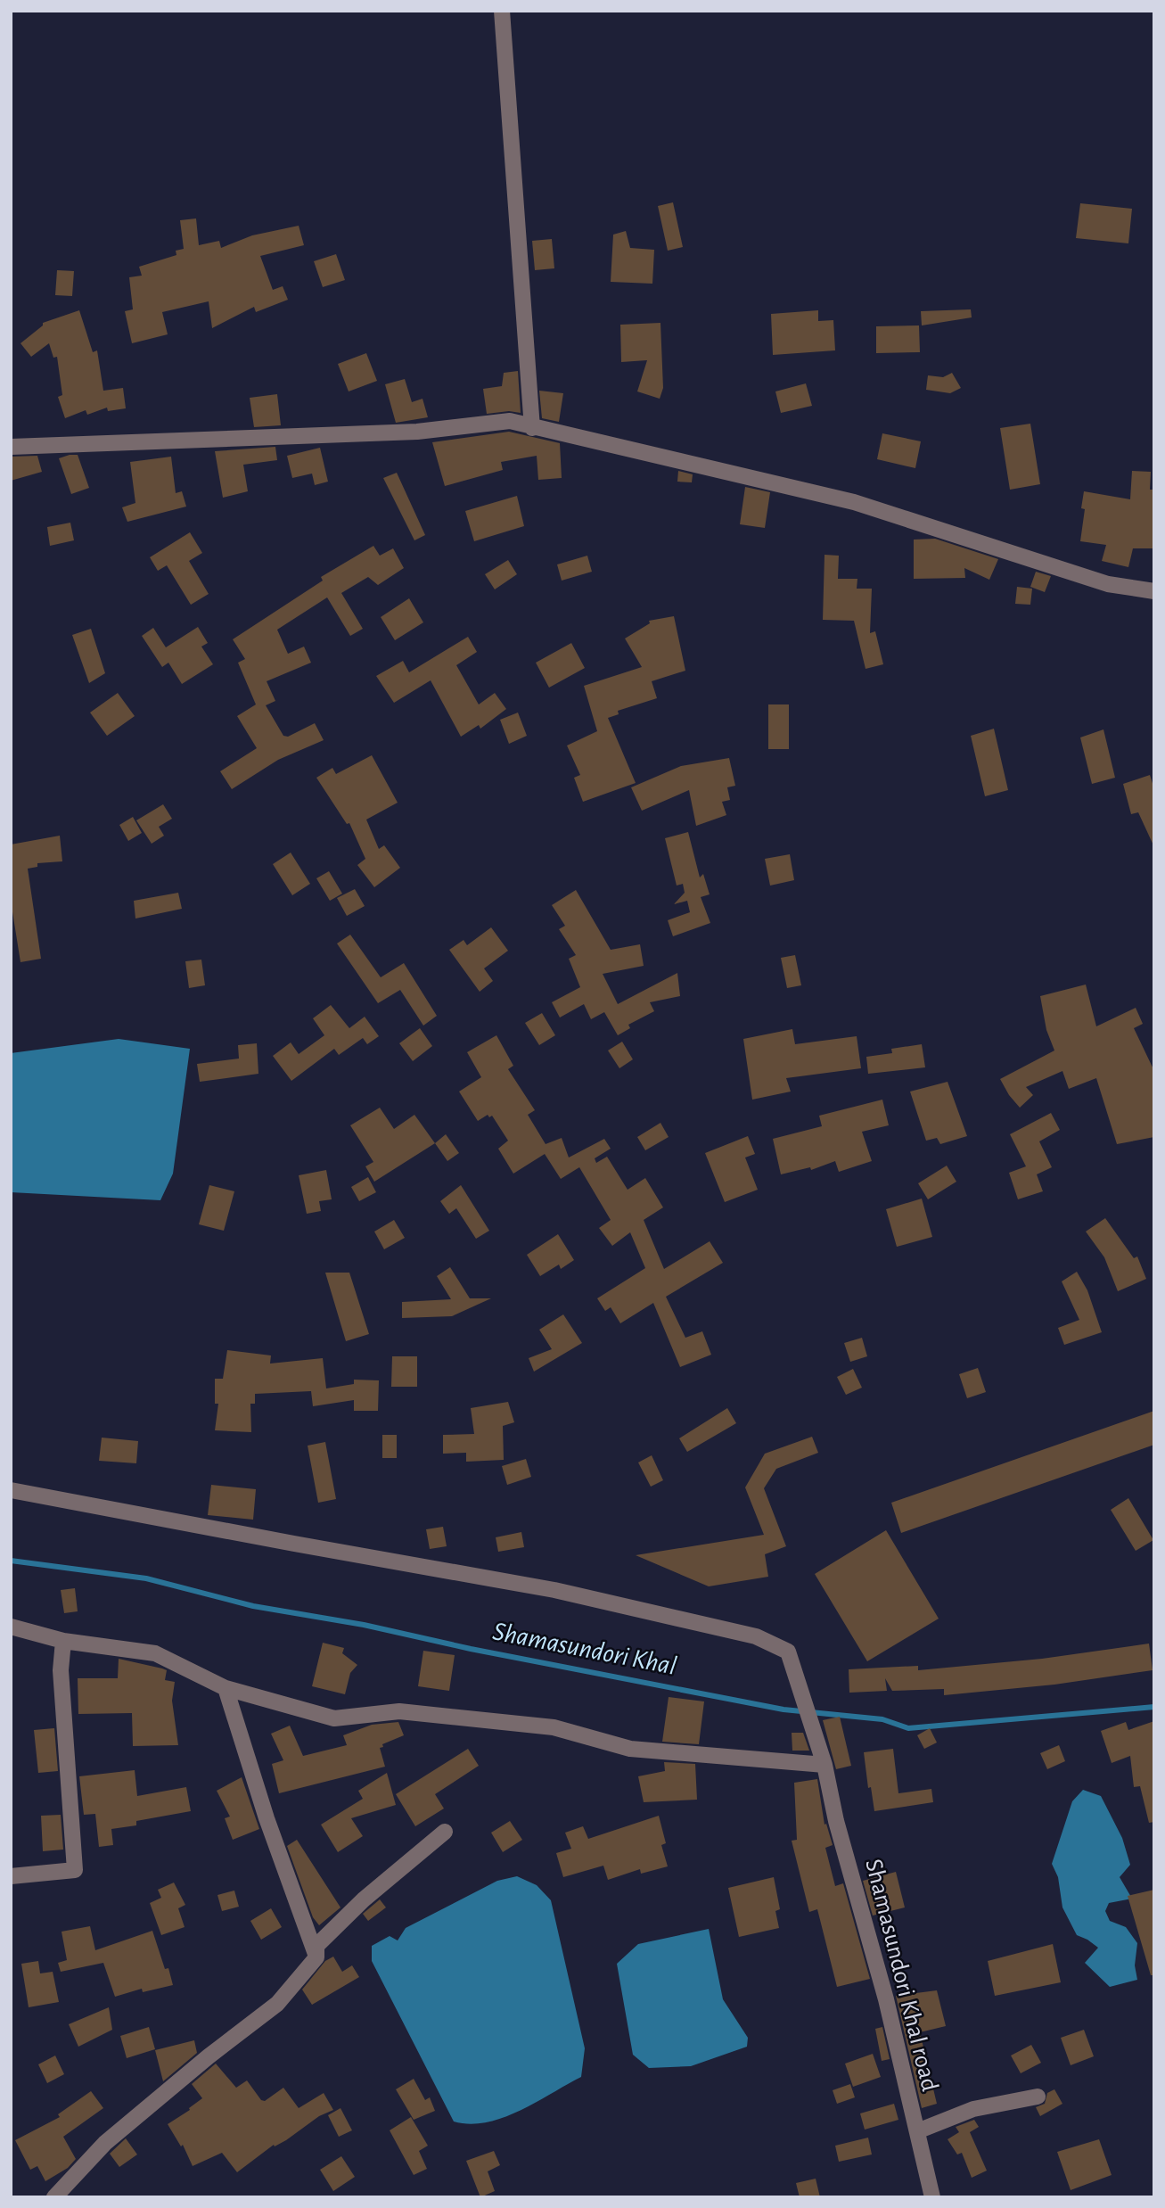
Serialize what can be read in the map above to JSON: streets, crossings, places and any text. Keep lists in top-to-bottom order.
{
  "streets": {
    "street": ["Shamasundori Khal road"]
  },
  "water": ["Shamasundori Khal"]
}
